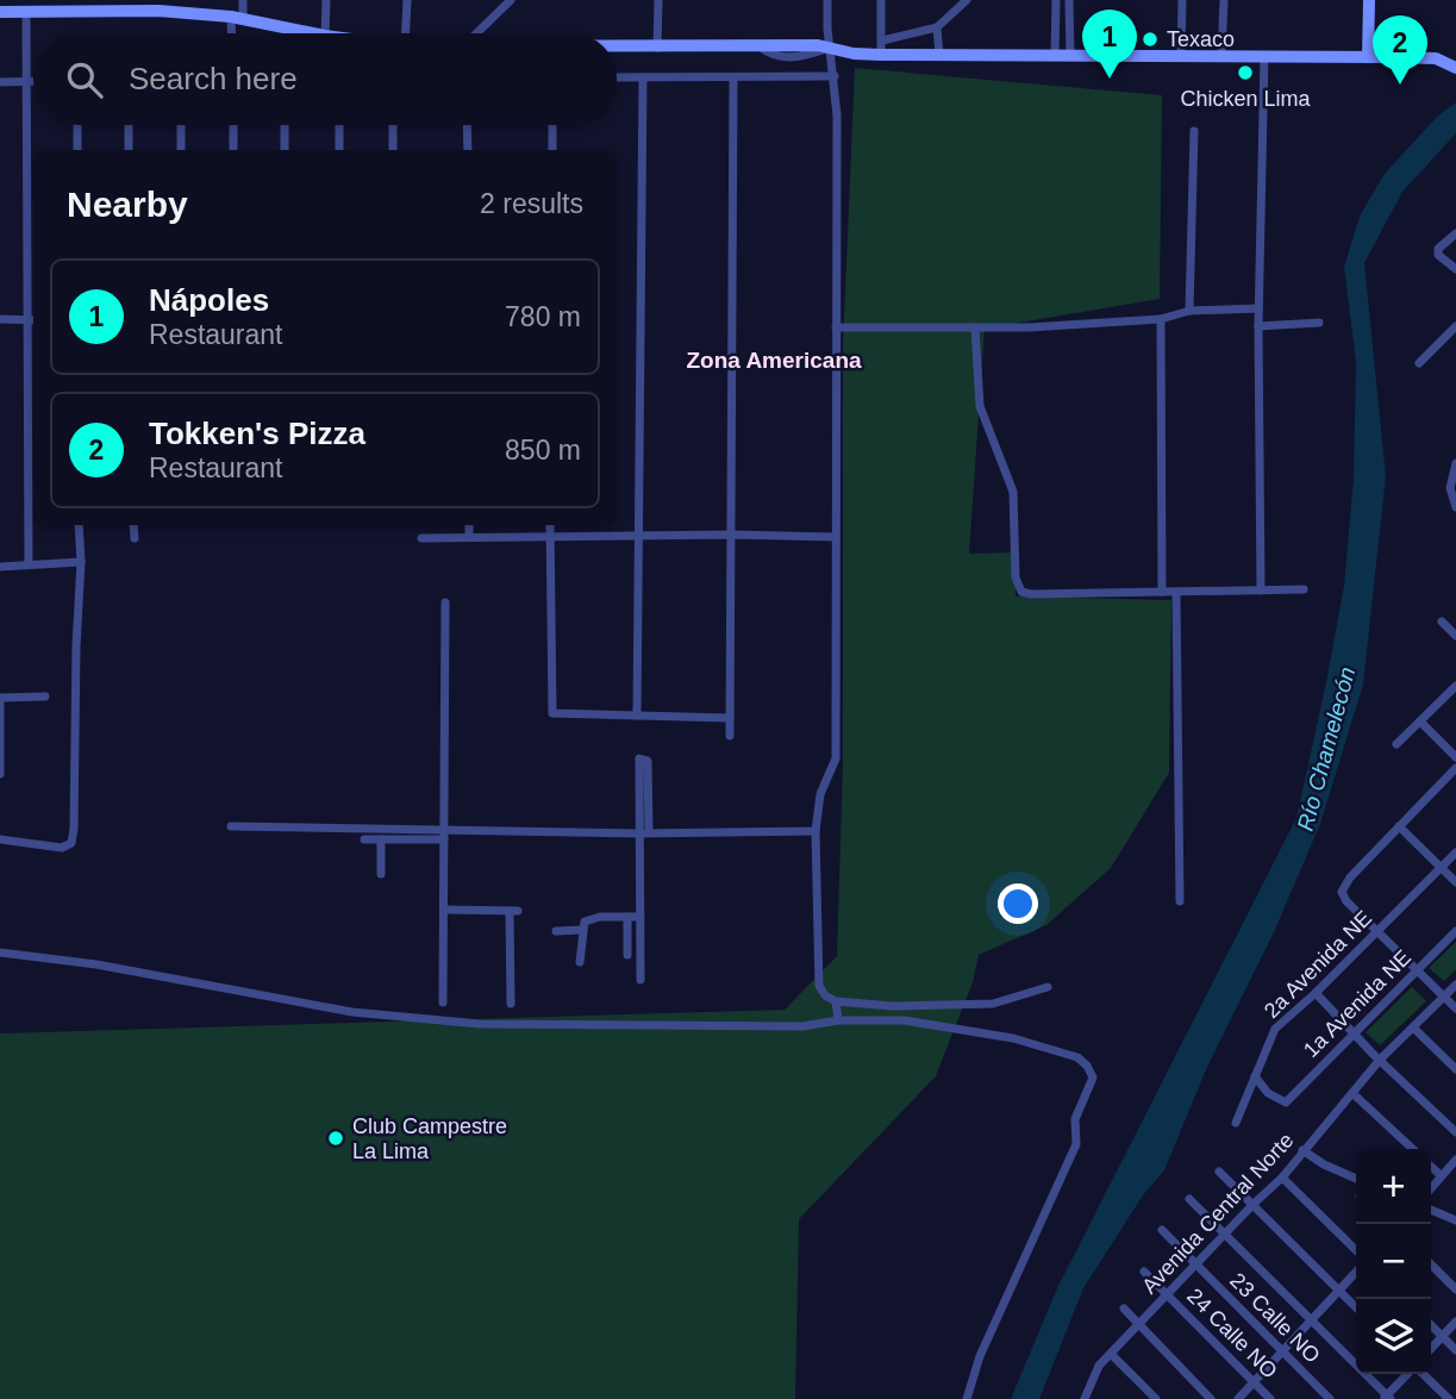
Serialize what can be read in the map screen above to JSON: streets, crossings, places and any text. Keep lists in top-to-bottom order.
{
  "streets": {
    "street": [
      "2a Avenida NE",
      "1a Avenida NE",
      "Avenida Central Norte",
      "23 Calle NO",
      "24 Calle NO"
    ]
  },
  "crossings": [
    ["2a Avenida NE", "1a Avenida NE"],
    ["Avenida Central Norte", "23 Calle NO"],
    ["Avenida Central Norte", "24 Calle NO"]
  ],
  "districts": ["Zona Americana"],
  "water": ["Río Chamelecón"],
  "places": ["Texaco", "Chicken Lima", "Club Campestre La Lima"],
  "page": {
    "pins": ["1", "2"],
    "search": "Search here",
    "heading": ["Nearby", "2 results"],
    "list": [
      {
        "mark": "1",
        "name": "Nápoles",
        "note": "Restaurant",
        "value": "780 m"
      },
      {
        "mark": "2",
        "name": "Tokken's Pizza",
        "note": "Restaurant",
        "value": "850 m"
      }
    ],
    "map_buttons": ["+", "−"]
  }
}
